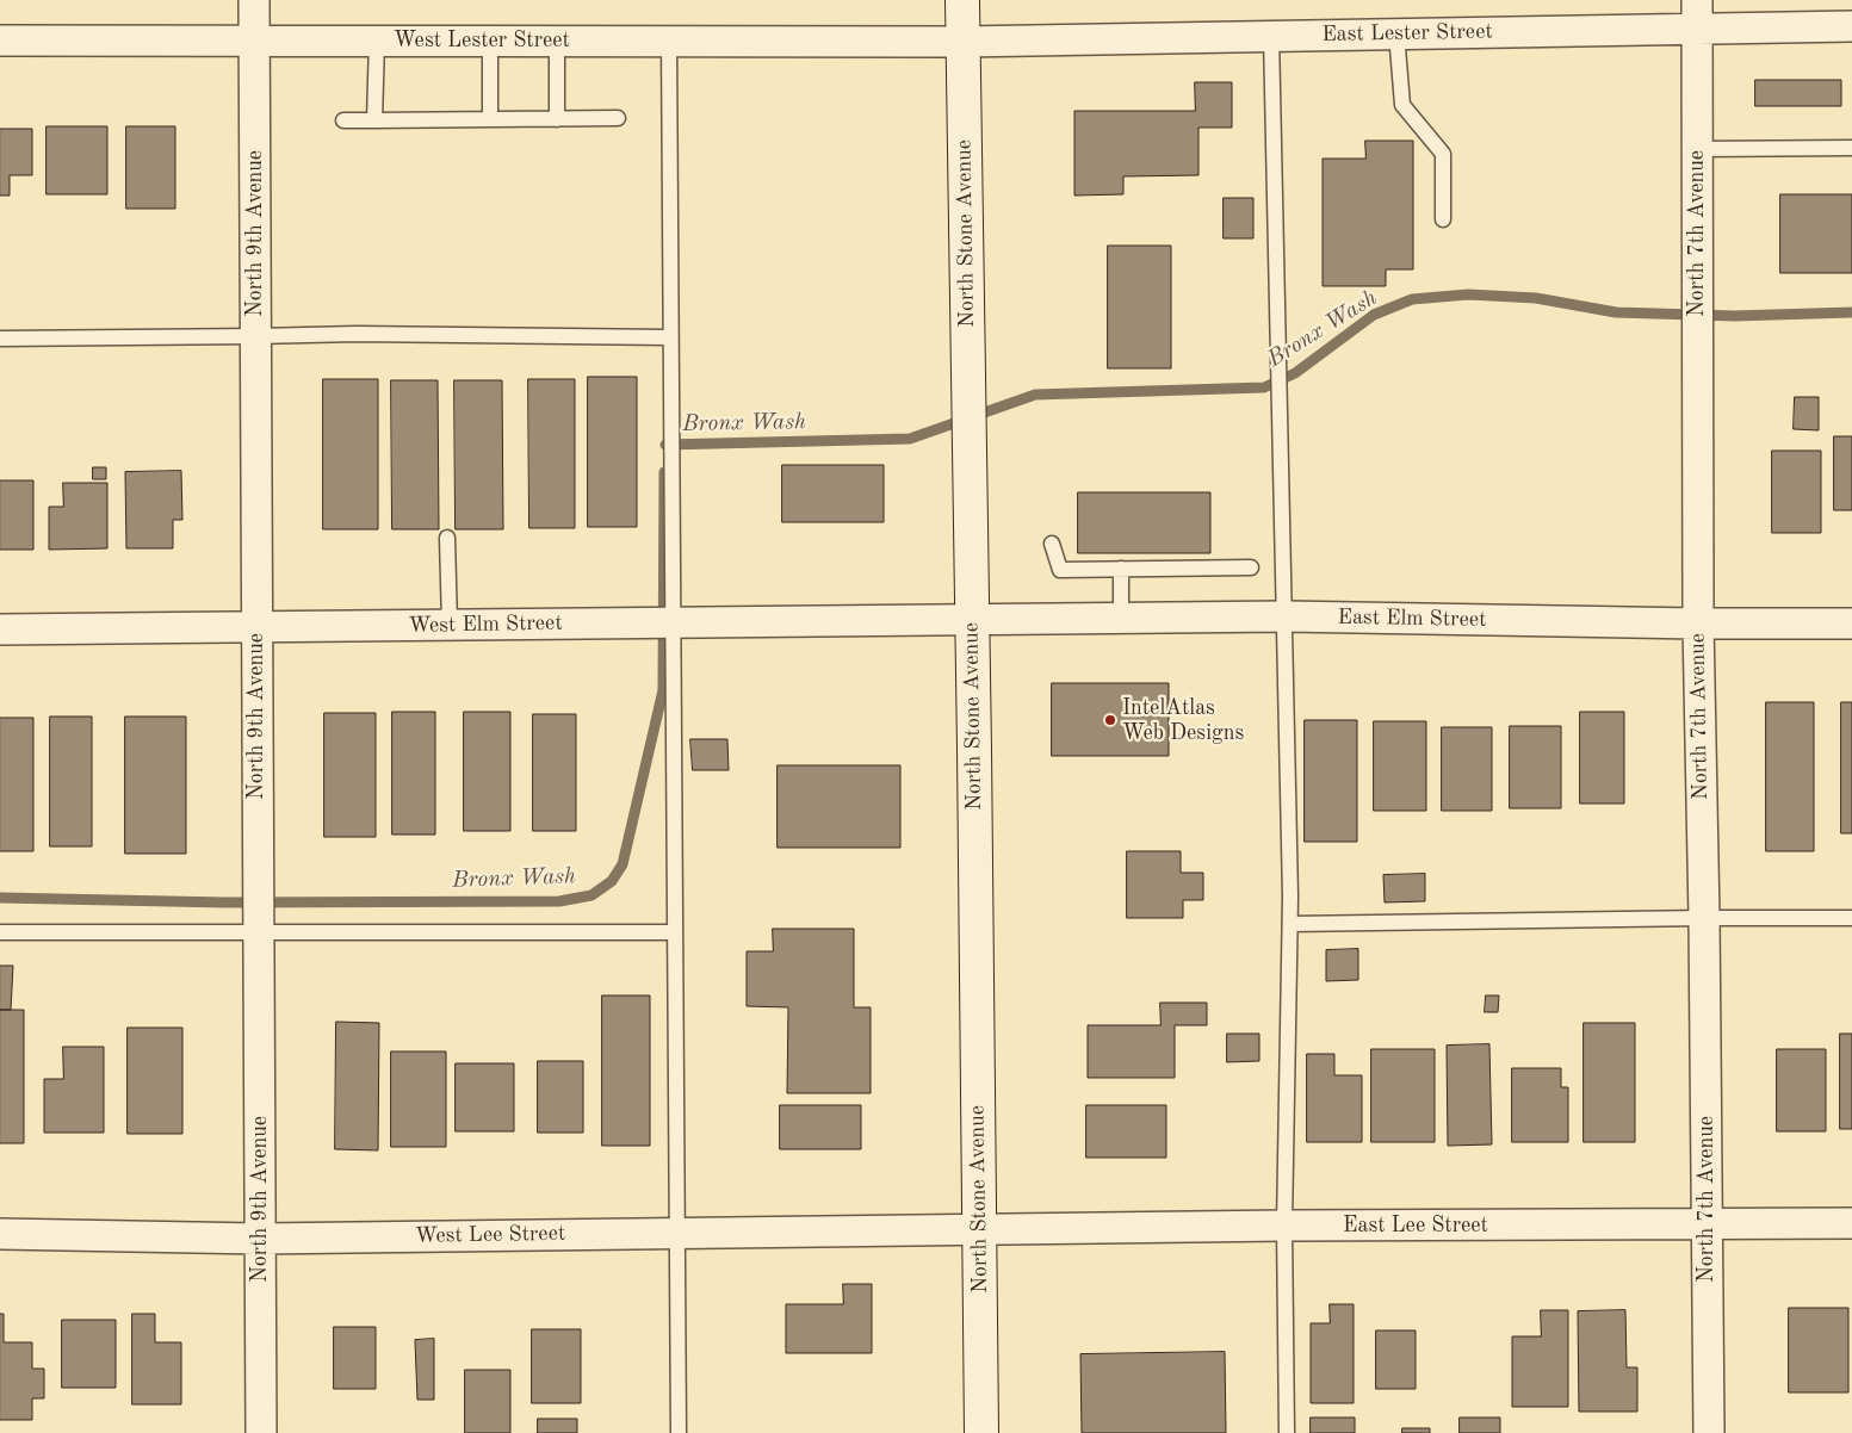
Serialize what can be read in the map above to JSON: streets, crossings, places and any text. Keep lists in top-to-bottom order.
{
  "streets": {
    "main road": ["North Stone Avenue"],
    "street": [
      "East Lester Street",
      "West Lester Street",
      "North 9th Avenue",
      "North 7th Avenue",
      "East Elm Street",
      "West Elm Street",
      "East Lee Street",
      "West Lee Street"
    ]
  },
  "crossings": [
    ["East Lester Street", "West Lester Street"],
    ["East Lester Street", "North Stone Avenue"],
    ["East Lester Street", "North 7th Avenue"],
    ["West Lester Street", "North 9th Avenue"],
    ["West Lester Street", "North Stone Avenue"],
    ["North 9th Avenue", "West Elm Street"],
    ["North 9th Avenue", "West Lee Street"],
    ["North Stone Avenue", "East Elm Street"],
    ["North Stone Avenue", "West Elm Street"],
    ["North Stone Avenue", "East Lee Street"],
    ["North Stone Avenue", "West Lee Street"],
    ["North 7th Avenue", "East Elm Street"],
    ["North 7th Avenue", "East Lee Street"],
    ["East Elm Street", "West Elm Street"],
    ["East Lee Street", "West Lee Street"]
  ],
  "water": ["Bronx Wash"],
  "places": ["IntelAtlas Web Designs"]
}
